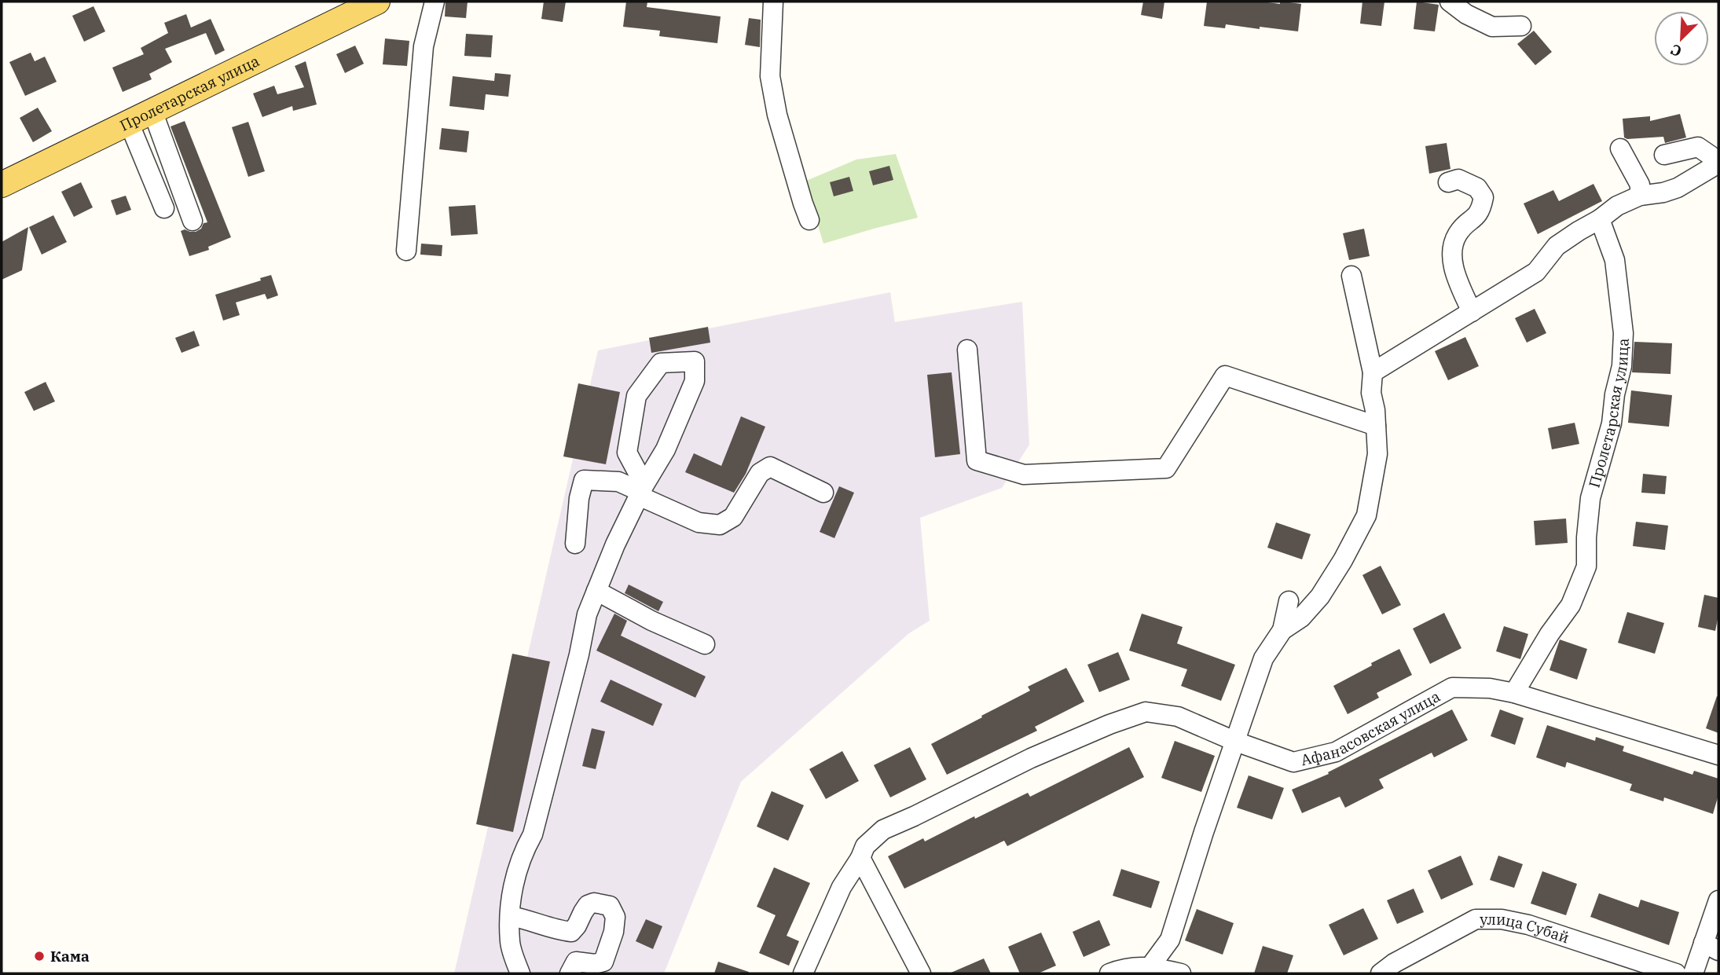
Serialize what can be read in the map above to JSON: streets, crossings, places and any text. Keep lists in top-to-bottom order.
{
  "streets": {
    "main road": ["Пролетарская улица"],
    "street": ["Афанасовская улица", "улица Субай"]
  },
  "crossings": [
    ["Пролетарская улица", "Афанасовская улица"]
  ],
  "places": ["Кама"],
  "north": "bottom left"
}
